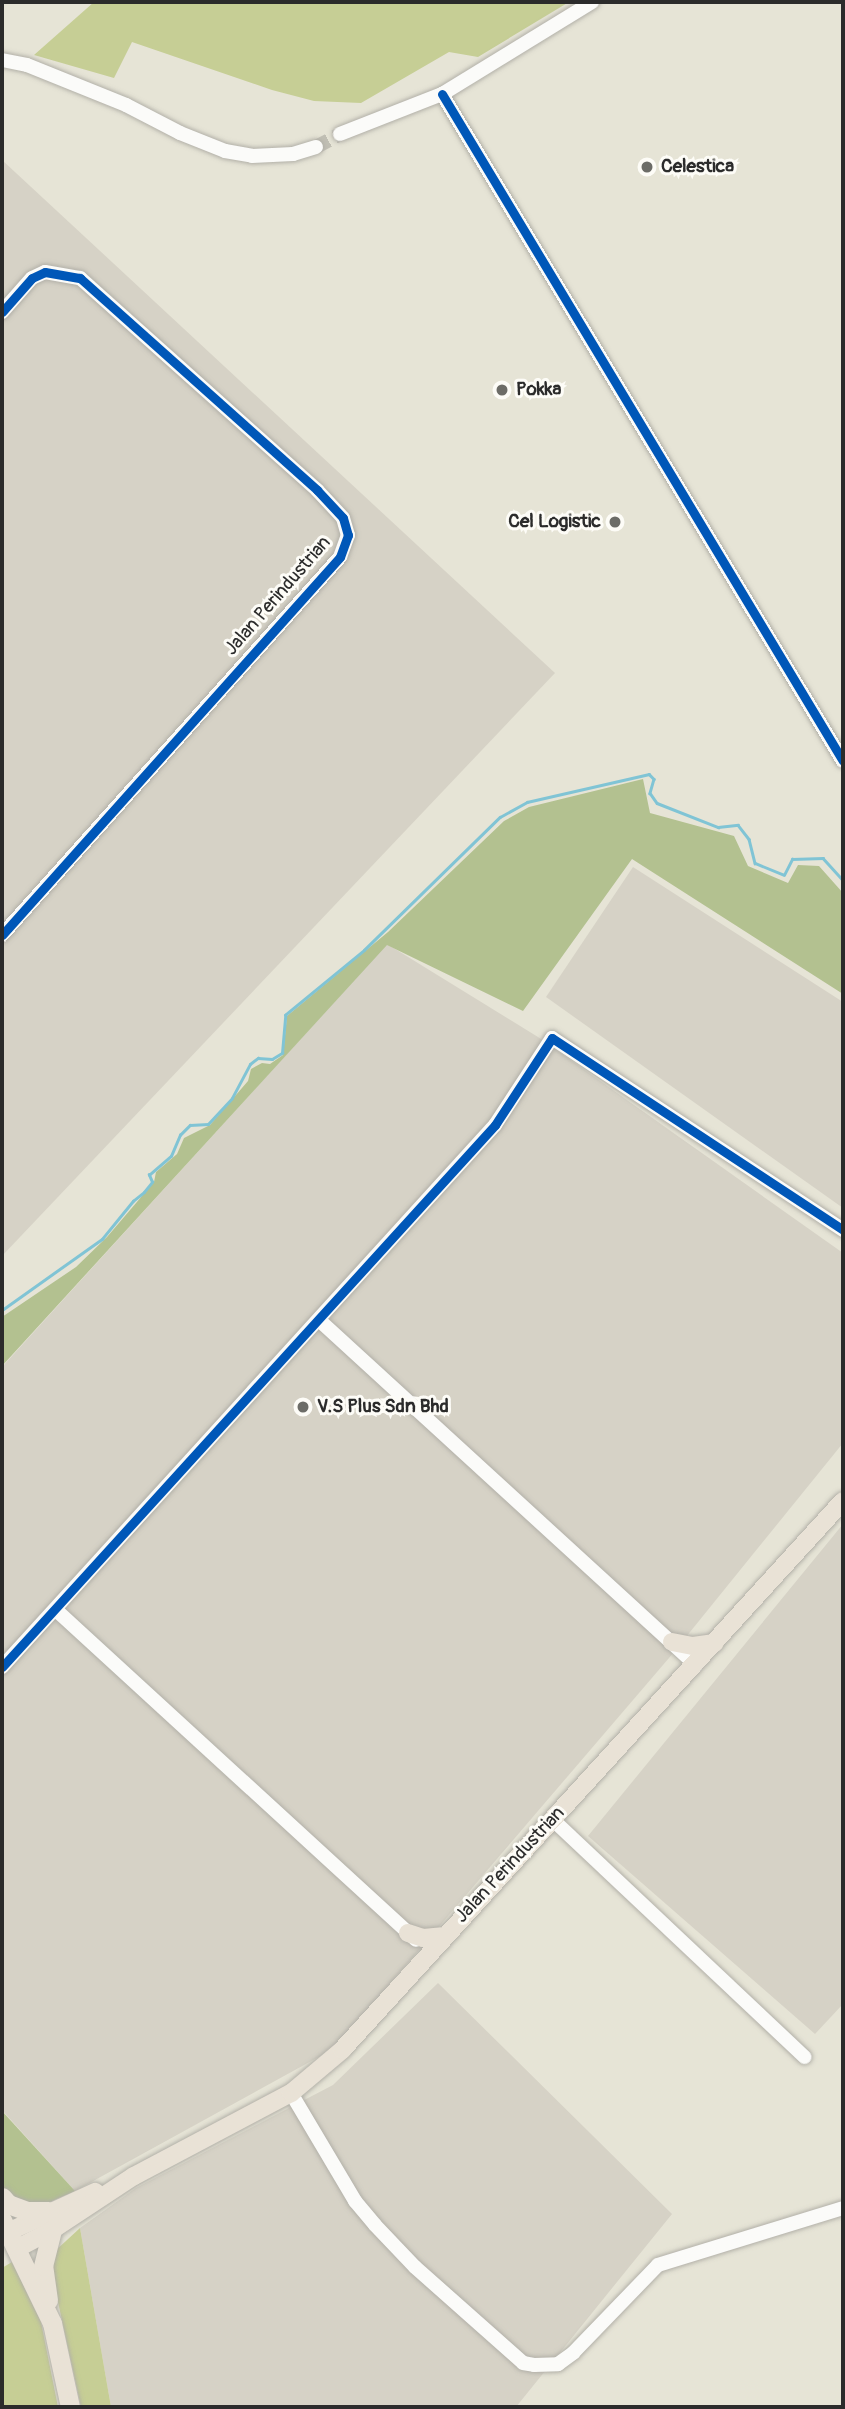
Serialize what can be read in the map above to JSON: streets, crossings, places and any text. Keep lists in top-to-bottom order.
{
  "streets": {
    "main road": ["Jalan Perindustrian"]
  },
  "places": [
    "Celestica",
    "Pokka",
    "Cel Logistic",
    "V.S Plus Sdn Bhd"
  ]
}
